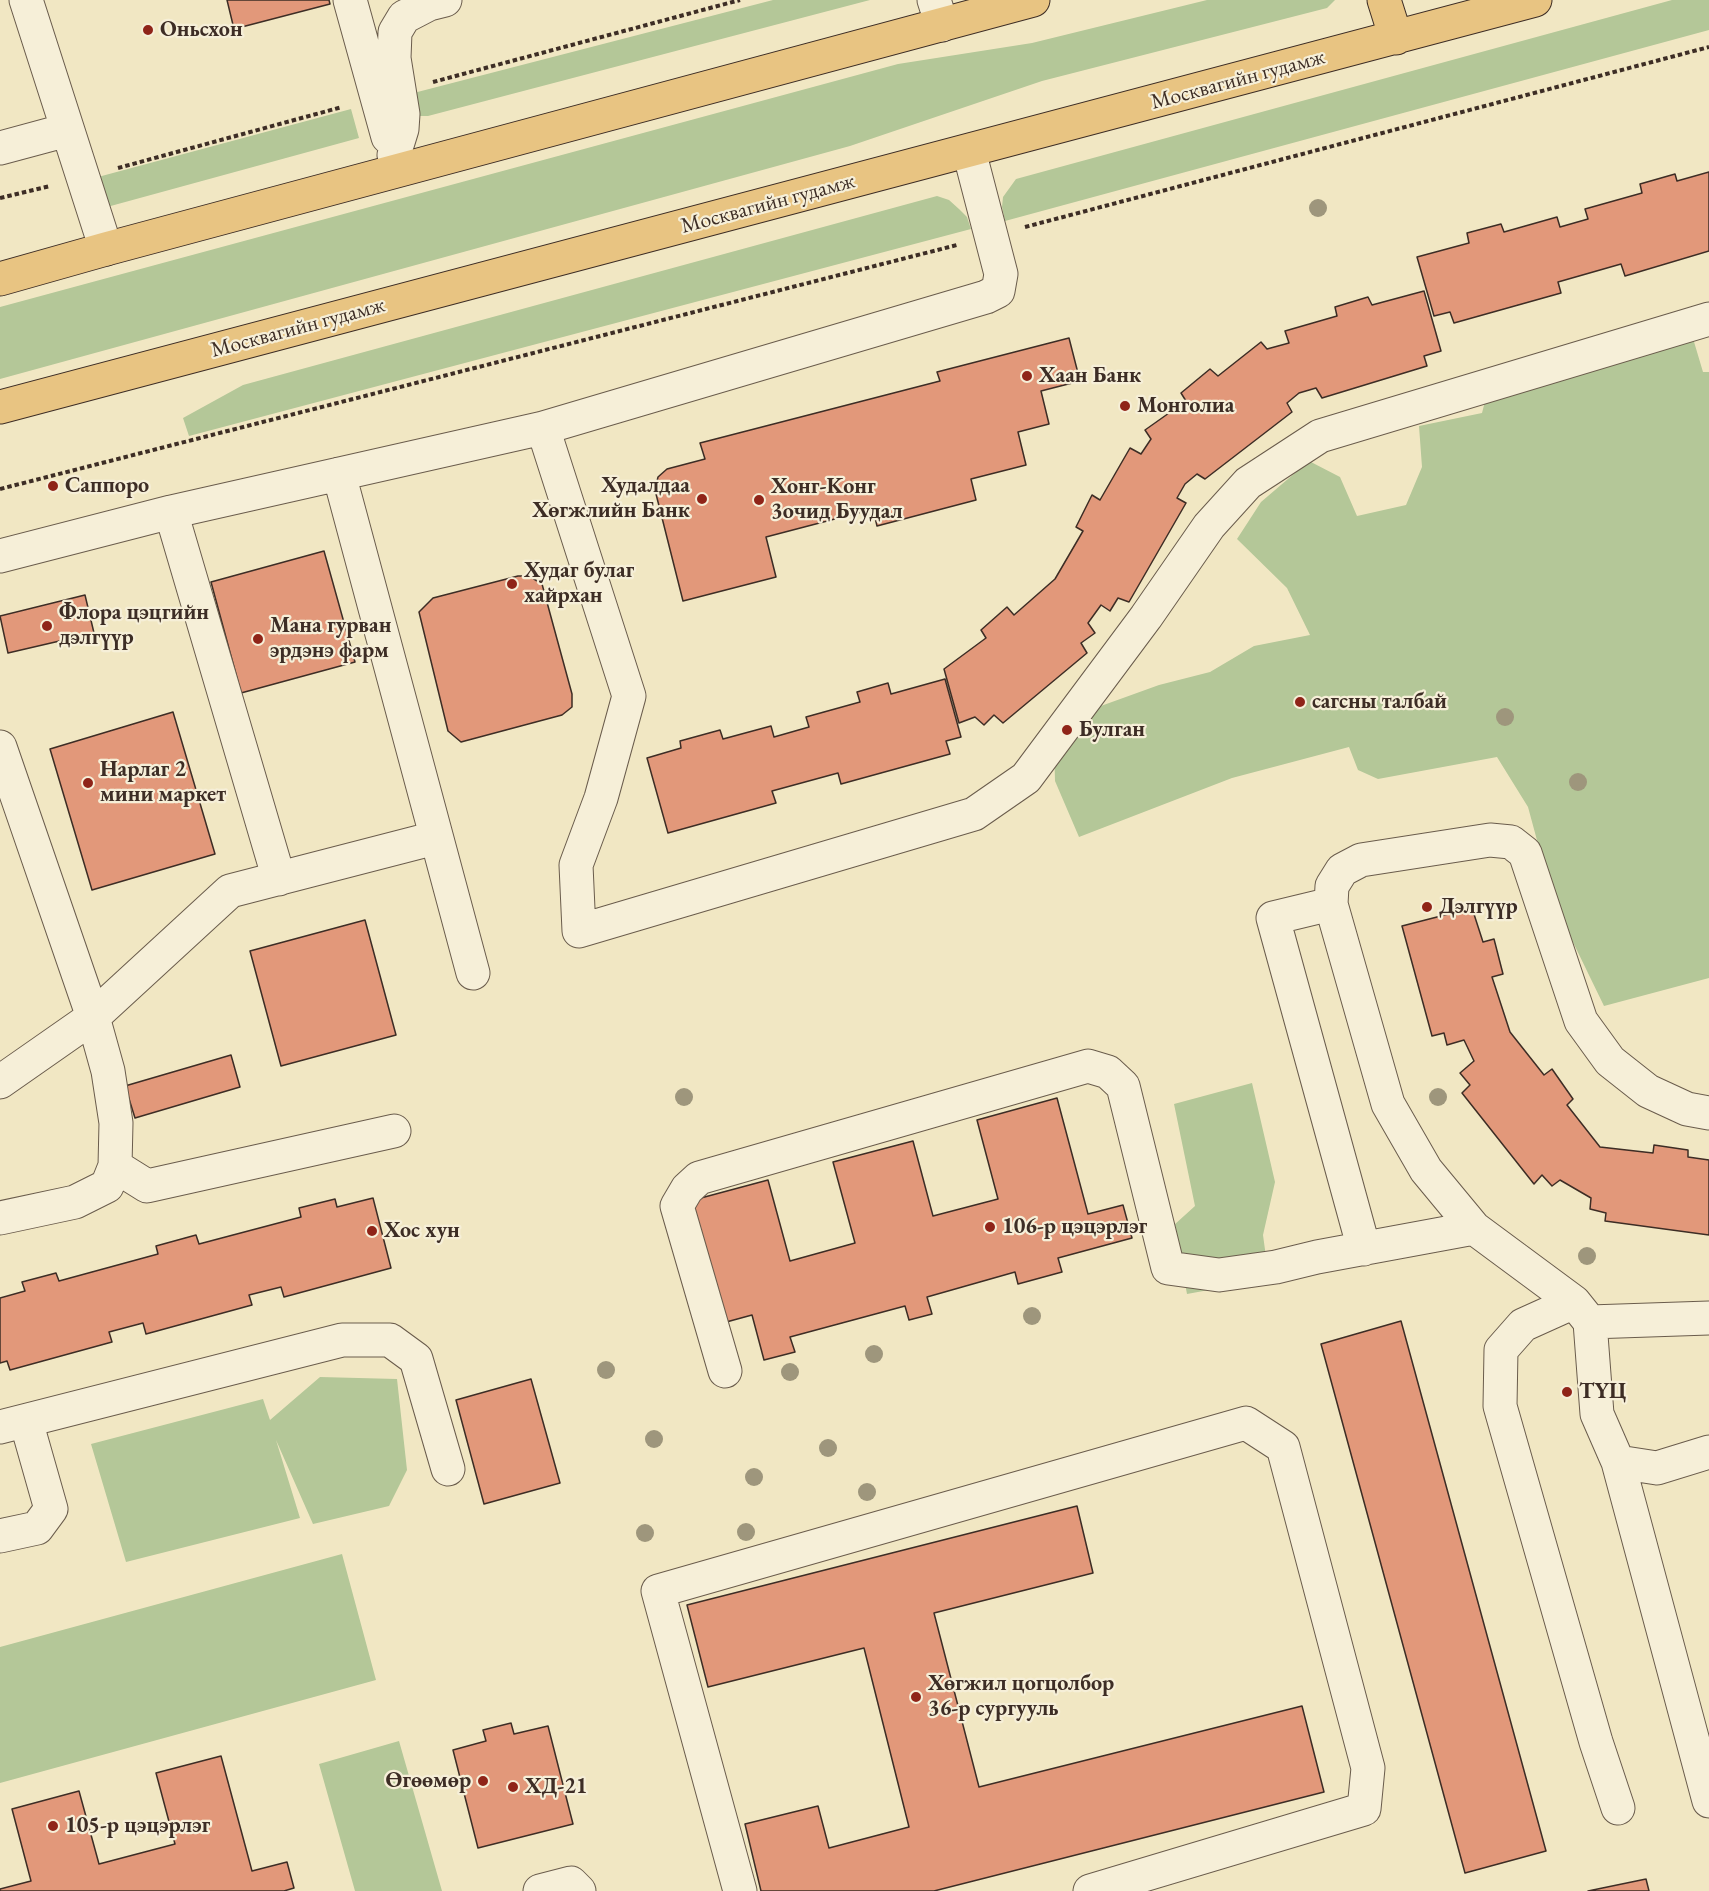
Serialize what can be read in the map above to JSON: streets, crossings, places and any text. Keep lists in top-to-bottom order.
{
  "streets": {
    "highway": ["Москвагийн гудамж"]
  },
  "places": [
    "Оньсхон",
    "Хаан Банк",
    "Монголиа",
    "Саппоро",
    "Худалдаа Хөгжлийн Банк",
    "Хонг-Kонг 3очид Буудал",
    "Худаг булаг хайрхан",
    "Флора цэцгийн дэлгүүр",
    "Мана гурван эрдэнэ фарм",
    "сагсны талбай",
    "Булган",
    "Нарлаг 2 мини маркет",
    "Дэлгүүр",
    "106-р цэцэрлэг",
    "Хос хун",
    "ТҮЦ",
    "Хөгжил цогцолбор 36-р сургууль",
    "Өгөөмөр",
    "ХД-21",
    "105-р цэцэрлэг"
  ]
}
